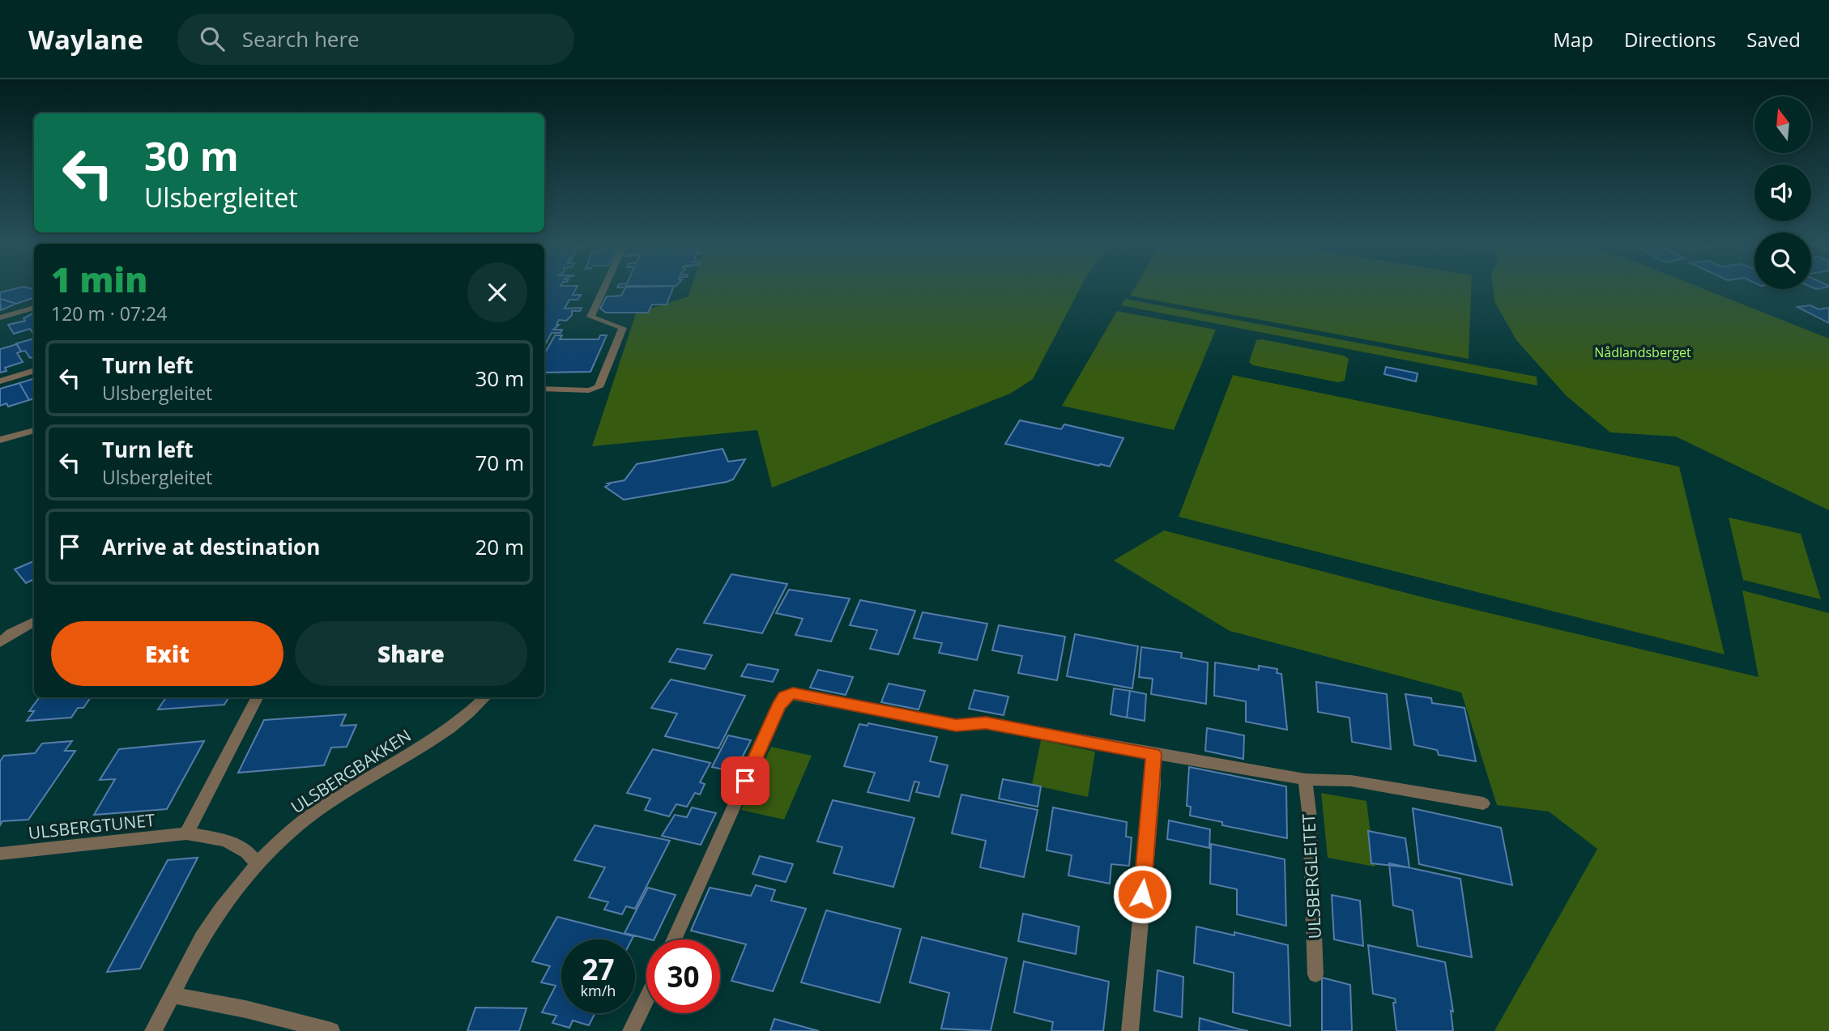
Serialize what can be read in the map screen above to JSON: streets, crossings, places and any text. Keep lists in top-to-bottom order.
{
  "streets": {
    "street": ["ULSBERGBAKKEN", "ULSBERGTUNET", "ULSBERGLEITET"]
  },
  "crossings": [
    ["ULSBERGBAKKEN", "ULSBERGTUNET"]
  ],
  "parks": ["Nådlandsberget"],
  "north": "top",
  "page": {
    "header": "Waylane",
    "search": "Search here",
    "nav": ["Map", "Directions", "Saved"],
    "turn": ["30 m", "Ulsbergleitet"],
    "heading": ["1 min", "120 m · 07:24"],
    "list": [
      {
        "name": "Turn left",
        "note": "Ulsbergleitet",
        "value": "30 m"
      },
      {
        "name": "Turn left",
        "note": "Ulsbergleitet",
        "value": "70 m"
      },
      {
        "name": "Arrive at destination",
        "value": "20 m"
      }
    ],
    "buttons": ["Exit", "Share"],
    "speed": "27 km/h",
    "limit": "30"
  }
}
